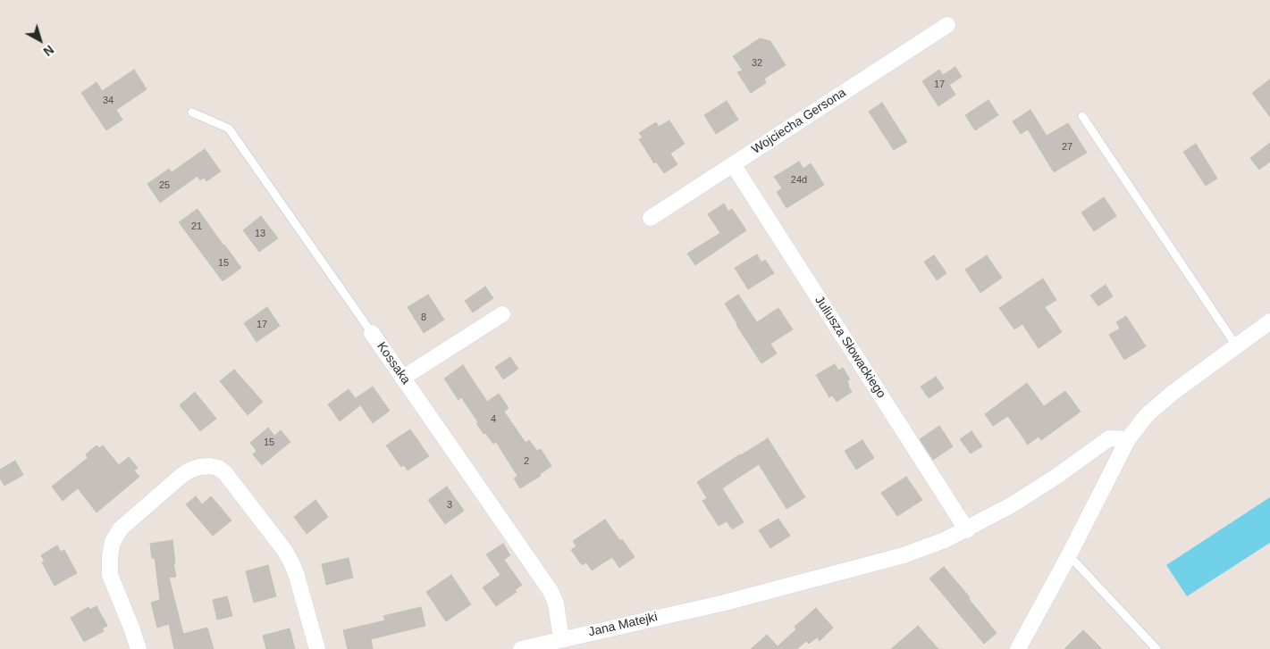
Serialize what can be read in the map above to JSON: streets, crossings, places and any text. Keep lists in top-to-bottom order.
{
  "streets": {
    "street": [
      "Wojciecha Gersona",
      "Juliusza Słowackiego",
      "Kossaka",
      "Jana Matejki"
    ]
  },
  "crossings": [
    ["Wojciecha Gersona", "Juliusza Słowackiego"],
    ["Juliusza Słowackiego", "Jana Matejki"],
    ["Kossaka", "Jana Matejki"]
  ],
  "house_numbers": [
    "32",
    "17",
    "34",
    "27",
    "24d",
    "25",
    "21",
    "13",
    "15",
    "8",
    "17",
    "4",
    "15",
    "2",
    "3"
  ],
  "north": "bottom right"
}
